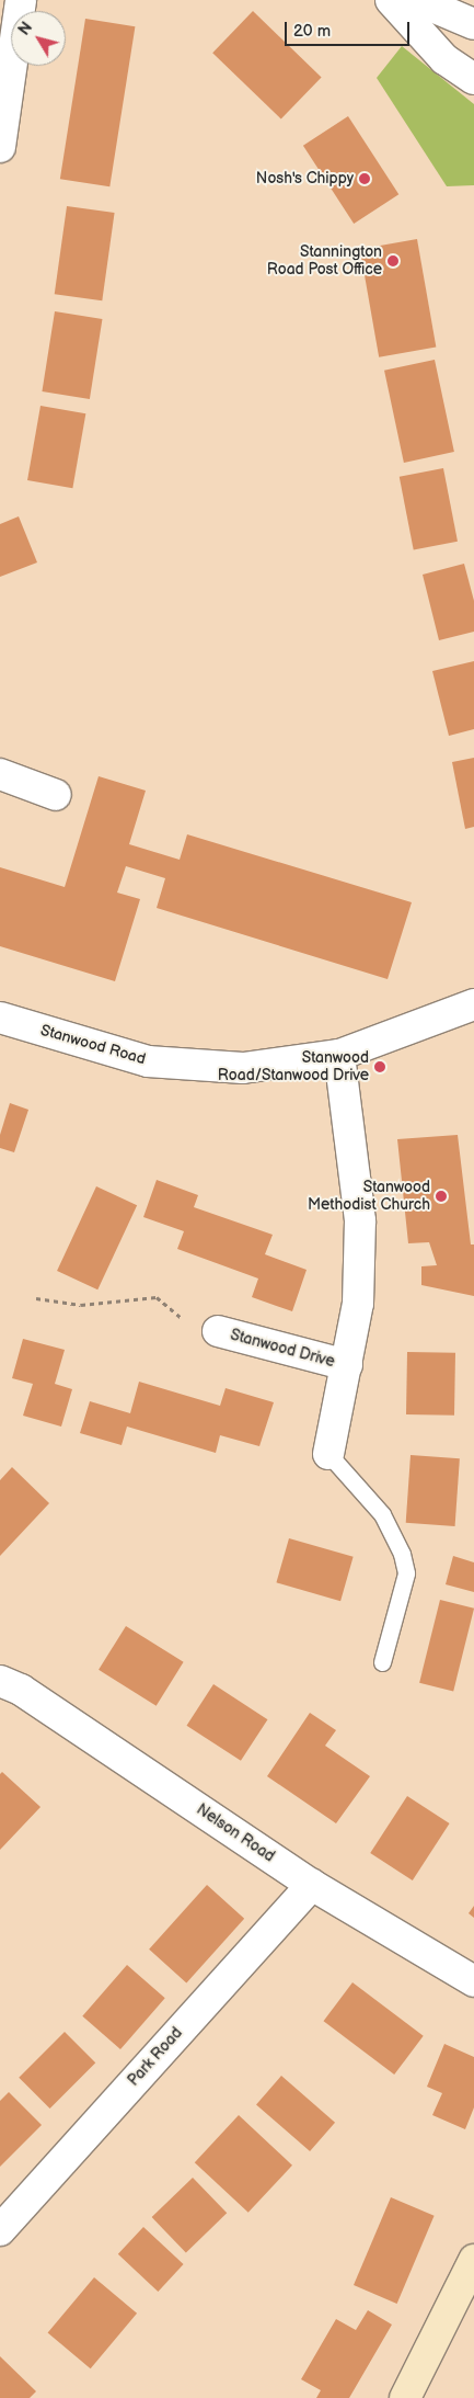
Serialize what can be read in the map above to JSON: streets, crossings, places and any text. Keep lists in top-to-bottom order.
{
  "streets": {
    "street": [
      "Stanwood Road",
      "Stanwood Drive",
      "Nelson Road",
      "Park Road"
    ]
  },
  "crossings": [
    ["Stanwood Road", "Stanwood Drive"],
    ["Nelson Road", "Park Road"]
  ],
  "places": [
    "Nosh's Chippy",
    "Stannington Road Post Office",
    "Stanwood Road/Stanwood Drive",
    "Stanwood Methodist Church"
  ],
  "scale_bar": "20 m",
  "north": "top left"
}
